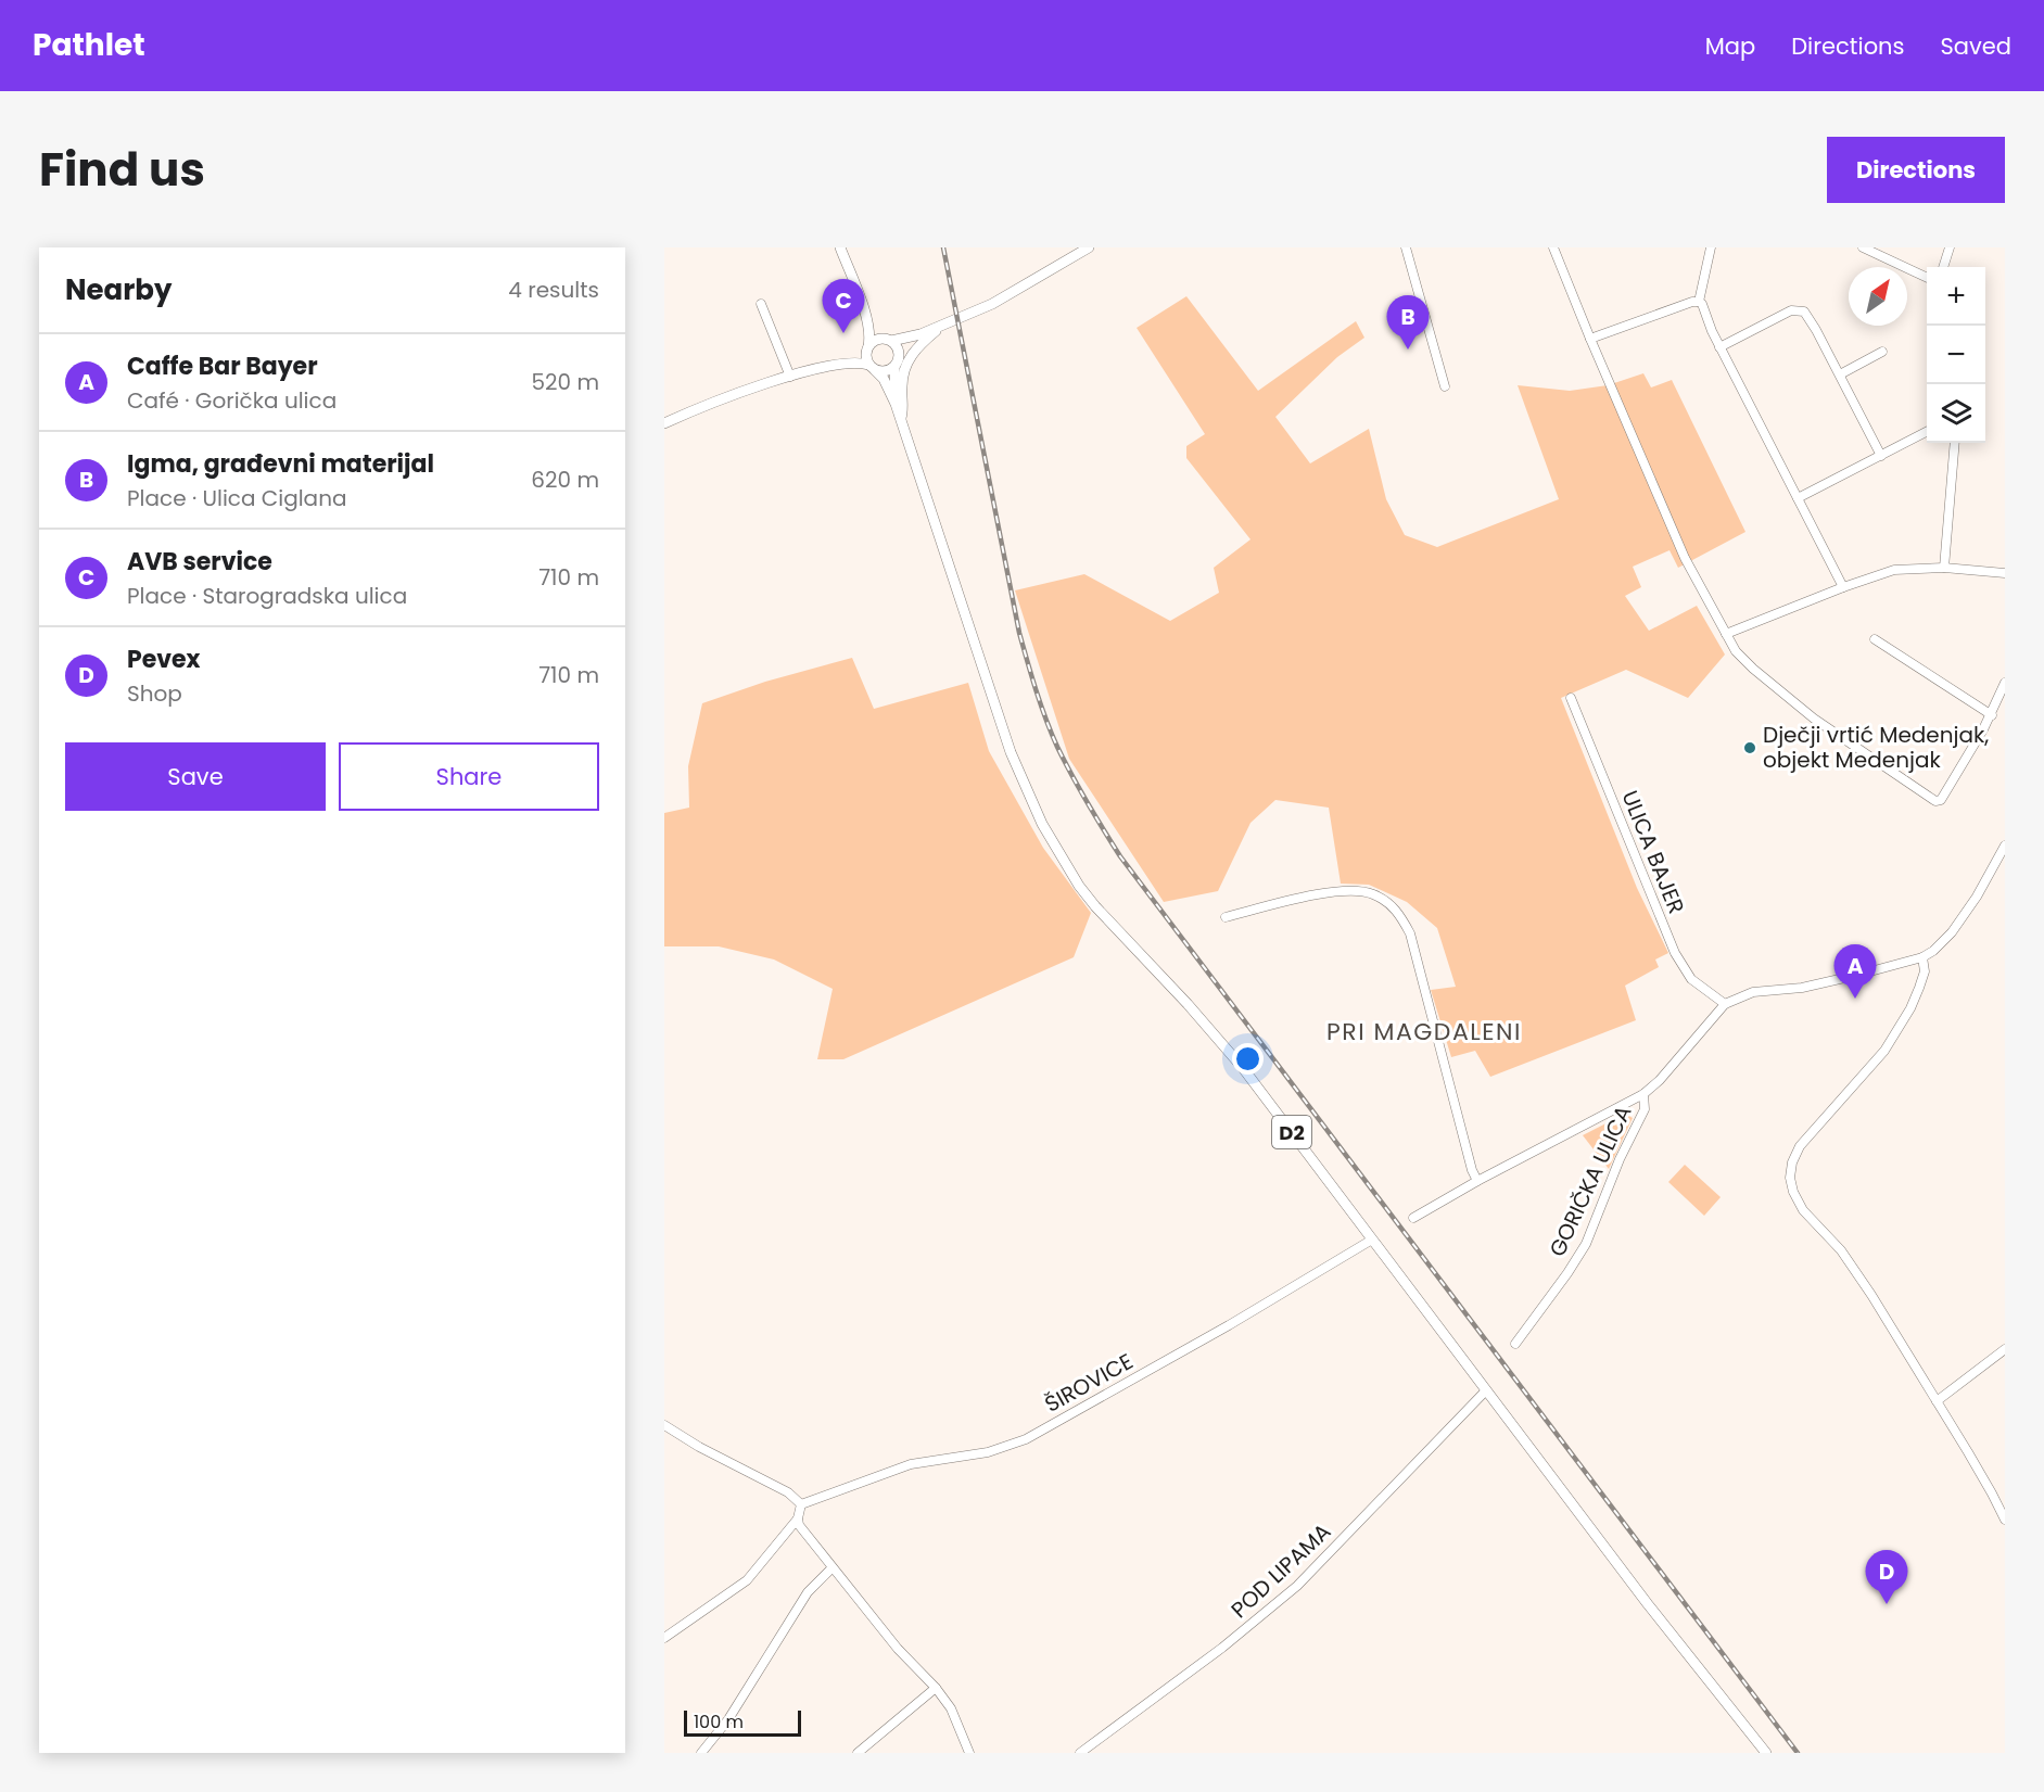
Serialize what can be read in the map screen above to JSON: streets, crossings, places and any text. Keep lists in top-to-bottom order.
{
  "streets": {
    "main road": ["D2"],
    "street": [
      "ULICA BAJER",
      "GORIČKA ULICA",
      "ŠIROVICE",
      "POD LIPAMA"
    ]
  },
  "crossings": [
    ["ULICA BAJER", "GORIČKA ULICA"],
    ["D2", "ŠIROVICE"],
    ["D2", "POD LIPAMA"]
  ],
  "districts": ["PRI MAGDALENI"],
  "places": ["Dječji vrtić Medenjak, objekt Medenjak"],
  "scale_bar": "100 m",
  "north": "top right",
  "page": {
    "header": "Pathlet",
    "nav": ["Map", "Directions", "Saved"],
    "title": "Find us",
    "buttons": [
      "Directions",
      ["Save", "Share"]
    ],
    "heading": ["Nearby", "4 results"],
    "map_buttons": ["+", "−"],
    "pins": [
      "C",
      "B",
      "A",
      "D"
    ],
    "list": [
      {
        "mark": "A",
        "name": "Caffe Bar Bayer",
        "note": "Café · Gorička ulica",
        "value": "520 m"
      },
      {
        "mark": "B",
        "name": "Igma, građevni materijal",
        "note": "Place · Ulica Ciglana",
        "value": "620 m"
      },
      {
        "mark": "C",
        "name": "AVB service",
        "note": "Place · Starogradska ulica",
        "value": "710 m"
      },
      {
        "mark": "D",
        "name": "Pevex",
        "note": "Shop",
        "value": "710 m"
      }
    ],
    "scale": "100 m"
  }
}
